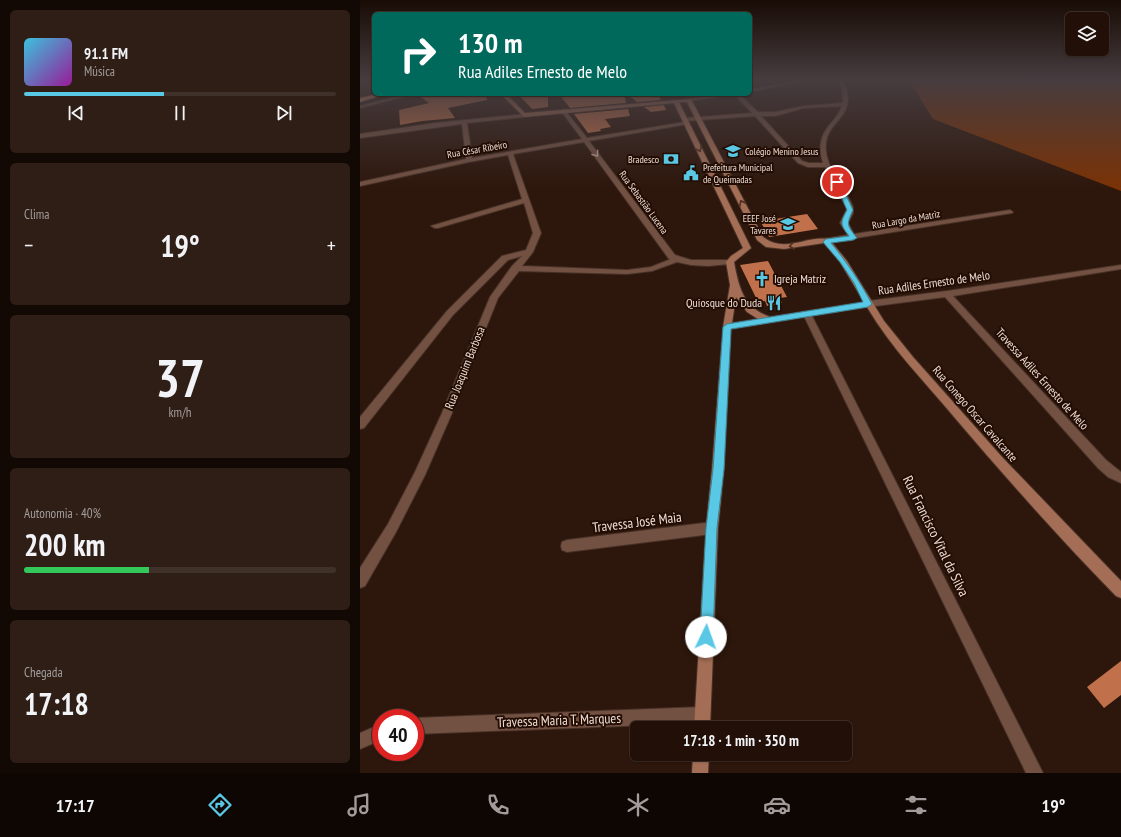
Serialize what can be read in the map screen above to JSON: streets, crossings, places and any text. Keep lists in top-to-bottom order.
{
  "streets": {
    "street": [
      "Rua César Ribeiro",
      "Rua Sebastião Lucena",
      "Rua Largo da Matriz",
      "Rua Adiles Ernesto de Melo",
      "Rua Joaquim Barbosa",
      "Travessa Adiles Ernesto de Melo",
      "Rua Conego Oscar Cavalcante",
      "Travessa José Maia",
      "Rua Francisco Vital da Silva",
      "Travessa Maria T. Marques"
    ]
  },
  "crossings": [
    ["Rua César Ribeiro", "Rua Sebastião Lucena"],
    ["Rua César Ribeiro", "Rua Largo da Matriz"],
    ["Rua César Ribeiro", "Rua Joaquim Barbosa"],
    ["Rua Largo da Matriz", "Rua Conego Oscar Cavalcante"],
    ["Rua Adiles Ernesto de Melo", "Travessa Adiles Ernesto de Melo"],
    ["Rua Adiles Ernesto de Melo", "Rua Conego Oscar Cavalcante"],
    ["Rua Adiles Ernesto de Melo", "Rua Francisco Vital da Silva"]
  ],
  "one_way": ["Rua Sebastião Lucena"],
  "places": {
    "school or university": ["Colégio Menino Jesus", "EEEF José Tavares"],
    "bank": ["Bradesco"],
    "public building": ["Prefeitura Municipal de Queimadas"],
    "church": ["Igreja Matriz"],
    "restaurant": ["Quiosque do Duda"]
  },
  "page": {
    "turn": ["130 m", "Rua Adiles Ernesto de Melo"],
    "song": ["91.1 FM", "Música"],
    "tile": [
      "Clima",
      ["37", "km/h"],
      ["Autonomia · 40%", "200 km"],
      ["Chegada", "17:18"]
    ],
    "heat": ["−", "19°", "+"],
    "limit": "40",
    "trip": "17:18 · 1 min · 350 m",
    "tabs": ["17:17", "19°"]
  }
}
